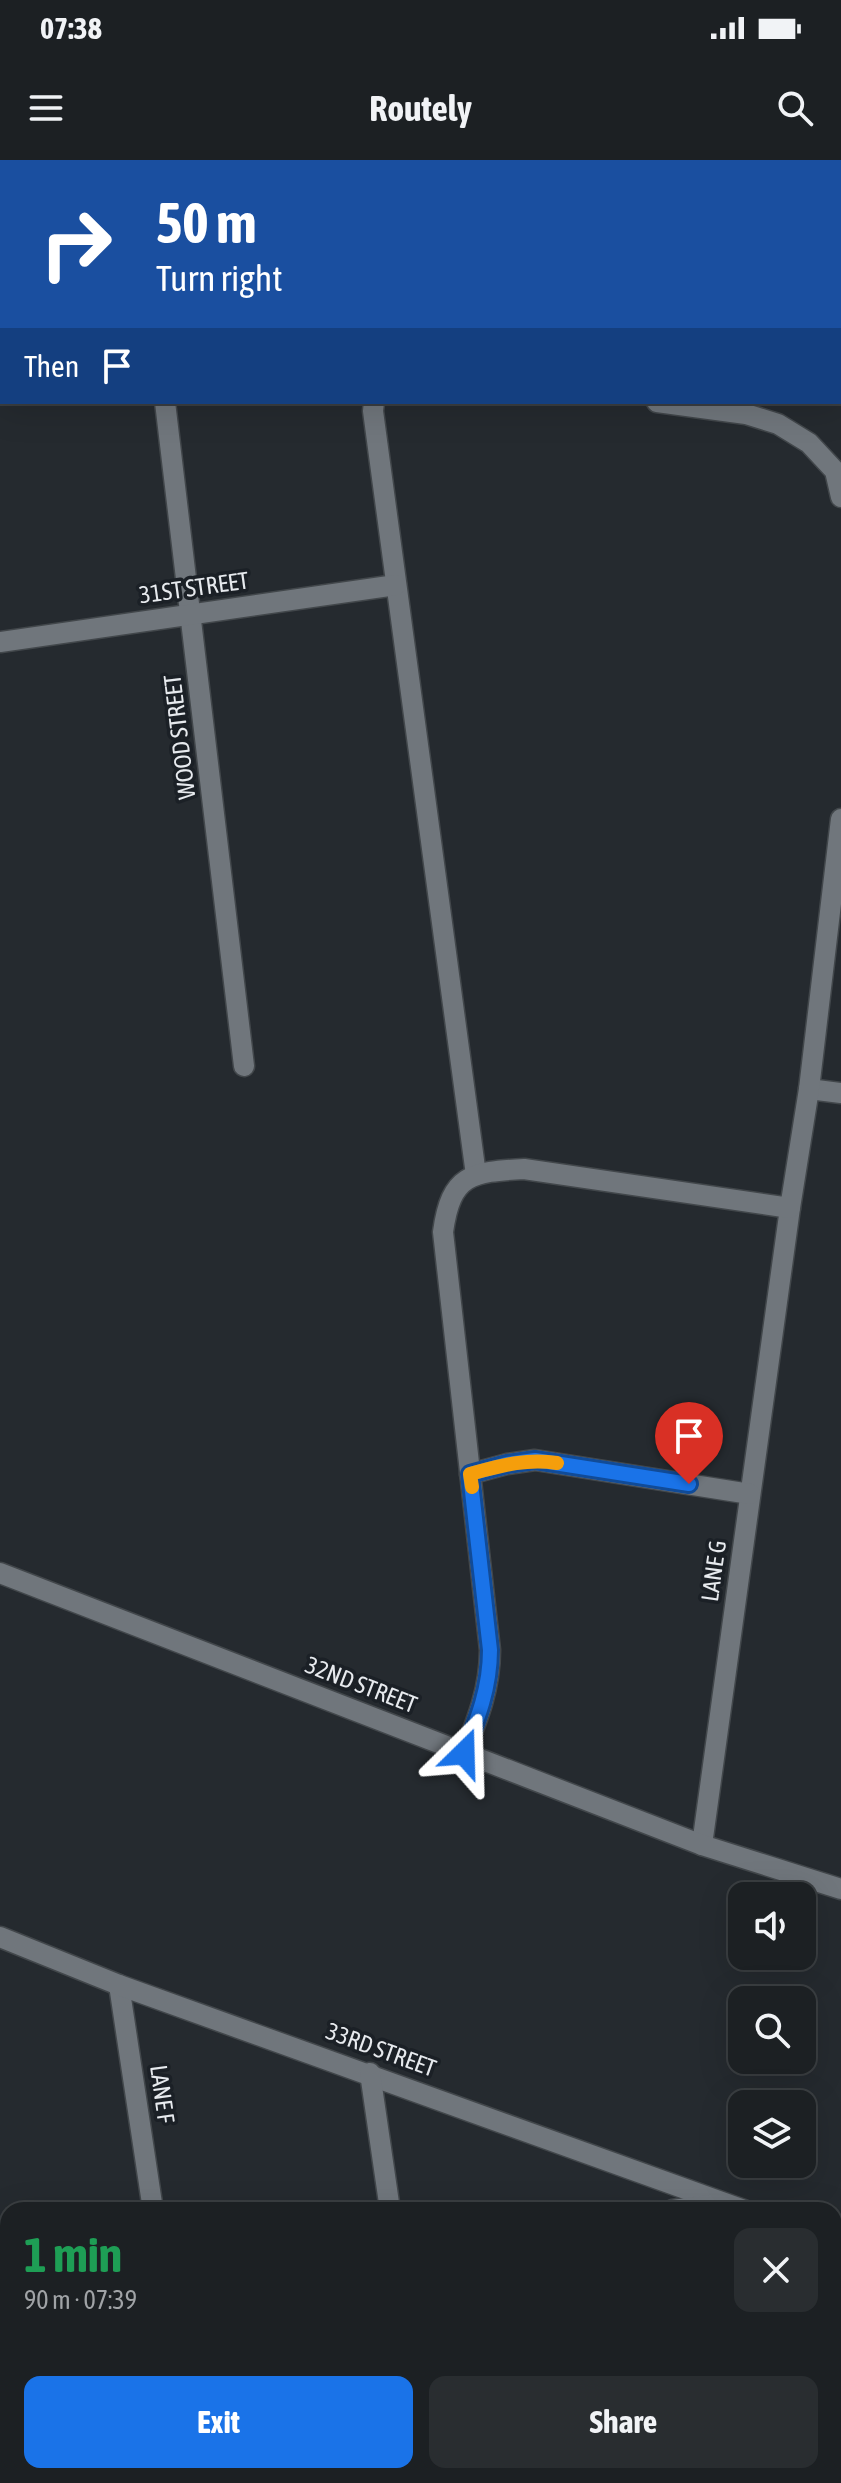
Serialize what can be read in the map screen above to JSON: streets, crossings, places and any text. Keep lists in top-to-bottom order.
{
  "streets": {
    "street": [
      "31ST STREET",
      "WOOD STREET",
      "LANE G",
      "32ND STREET",
      "33RD STREET",
      "LANE F"
    ]
  },
  "crossings": [
    ["31ST STREET", "WOOD STREET"],
    ["LANE G", "32ND STREET"],
    ["33RD STREET", "LANE F"]
  ],
  "page": {
    "status": "07:38",
    "header": "Routely",
    "turn": ["50 m", "Turn right"],
    "then": "Then",
    "heading": ["1 min", "90 m · 07:39"],
    "buttons": ["Exit", "Share"]
  }
}
